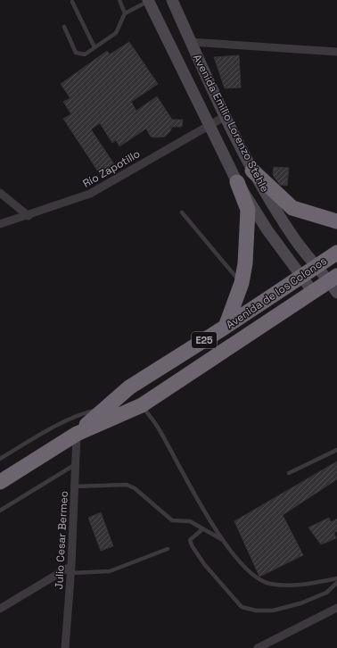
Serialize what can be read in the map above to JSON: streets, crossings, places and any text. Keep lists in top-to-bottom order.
{
  "streets": {
    "highway": ["Avenida de los Colonos", "E25"],
    "street": ["Avenida Emilio Lorenzo Stehle", "Río Zapotillo", "Julio Cesar Bermeo"]
  },
  "crossings": [
    ["Avenida Emilio Lorenzo Stehle", "Río Zapotillo"],
    ["Avenida Emilio Lorenzo Stehle", "Avenida de los Colonos"],
    ["Avenida de los Colonos", "Julio Cesar Bermeo"]
  ]
}
